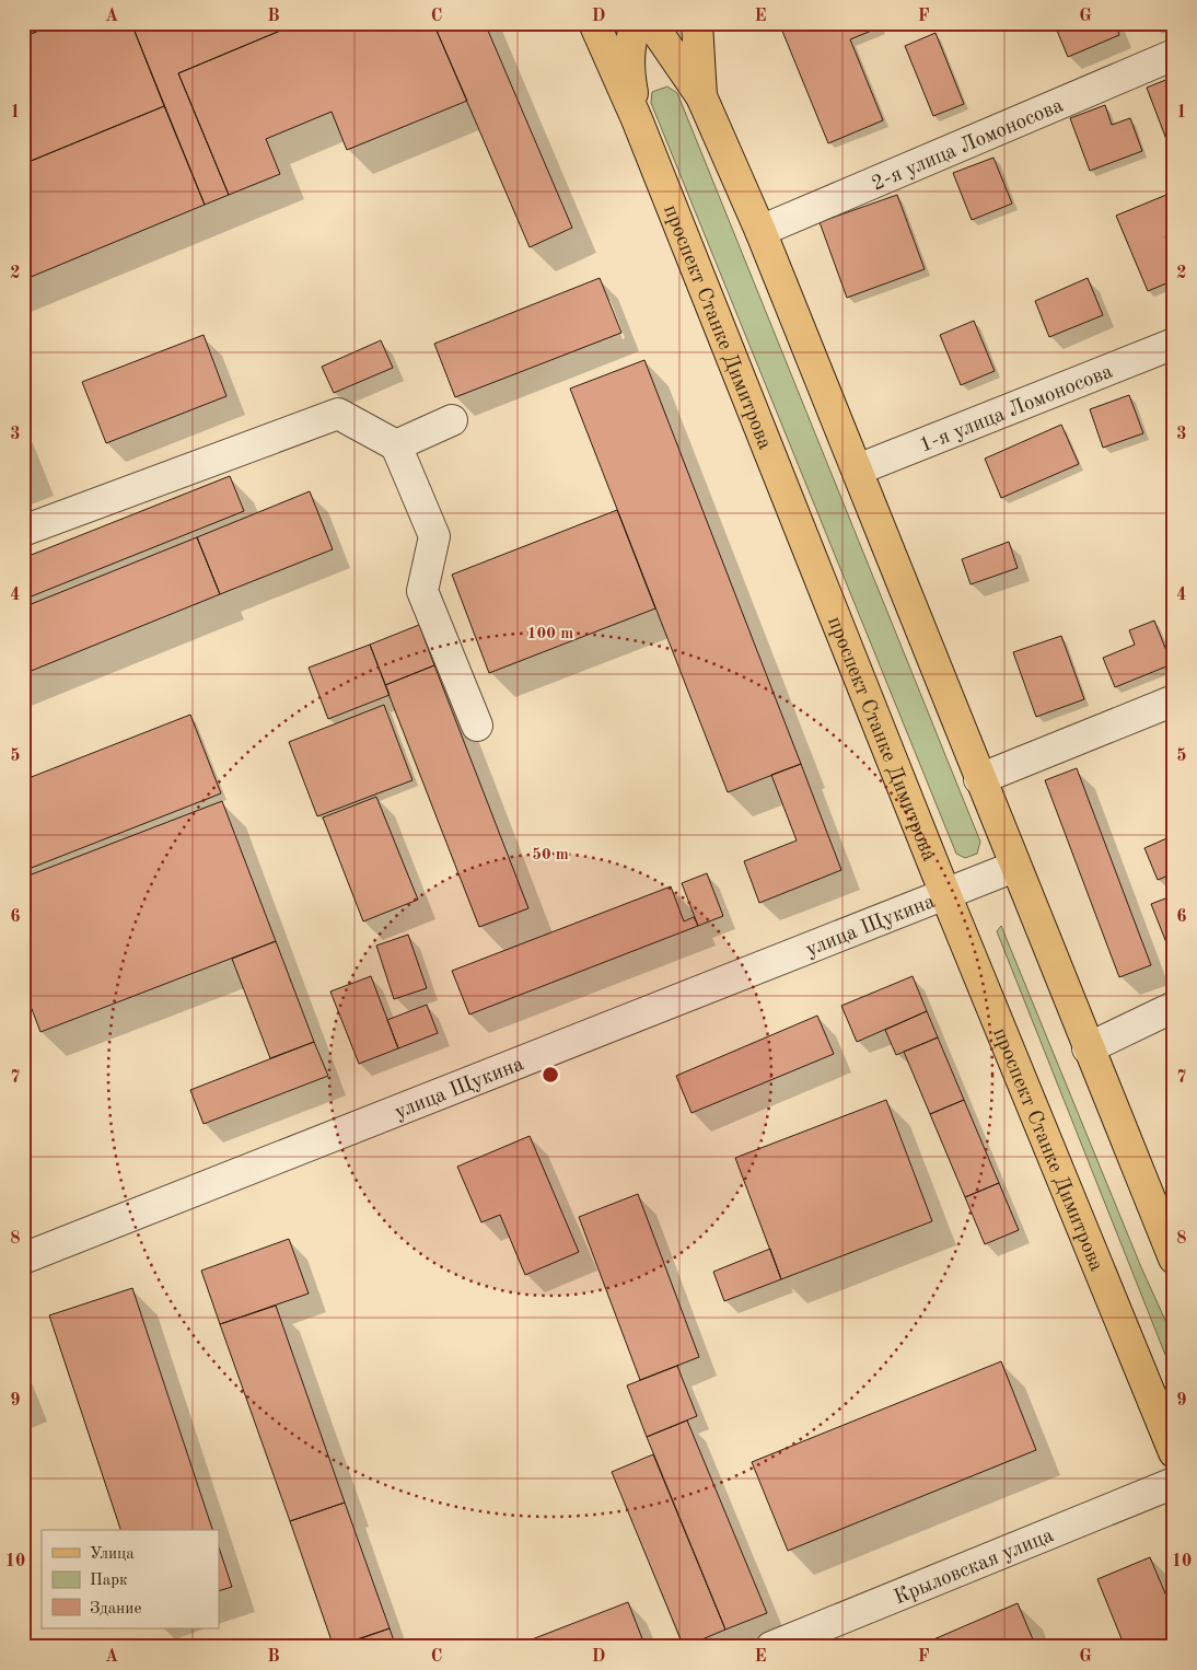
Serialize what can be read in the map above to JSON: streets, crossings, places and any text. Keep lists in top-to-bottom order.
{
  "streets": {
    "main road": ["проспект Станке Димитрова"],
    "street": [
      "2-я улица Ломоносова",
      "1-я улица Ломоносова",
      "улица Щукина",
      "Крыловская улица"
    ]
  },
  "crossings": [
    ["проспект Станке Димитрова", "улица Щукина"]
  ],
  "legend": ["Улица", "Парк", "Здание"],
  "grid": {
    "columns": [
      "A",
      "B",
      "C",
      "D",
      "E",
      "F",
      "G"
    ],
    "rows": [
      "1",
      "2",
      "3",
      "4",
      "5",
      "6",
      "7",
      "8",
      "9",
      "10"
    ]
  },
  "rings": ["100 m", "50 m"]
}
